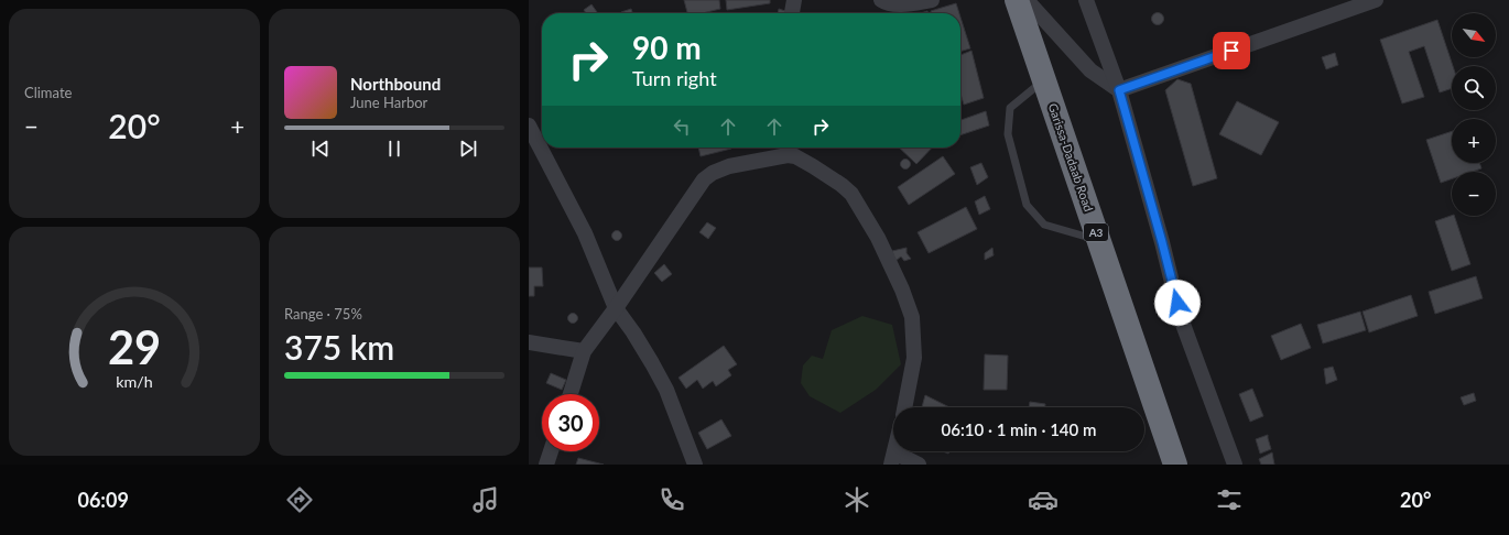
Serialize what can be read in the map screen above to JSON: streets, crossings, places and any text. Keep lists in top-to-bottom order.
{
  "streets": {
    "highway": ["Garissa-Dadaab Road", "A3"]
  },
  "north": "bottom right",
  "page": {
    "tile": [
      "Climate",
      ["Range · 75%", "375 km"]
    ],
    "map_buttons": ["+", "−"],
    "turn": ["90 m", "Turn right"],
    "song": ["Northbound", "June Harbor"],
    "heat": ["−", "20°", "+"],
    "limit": "30",
    "trip": "06:10 · 1 min · 140 m",
    "tabs": ["06:09", "20°"],
    "gauge": ["29", "km/h"]
  }
}
